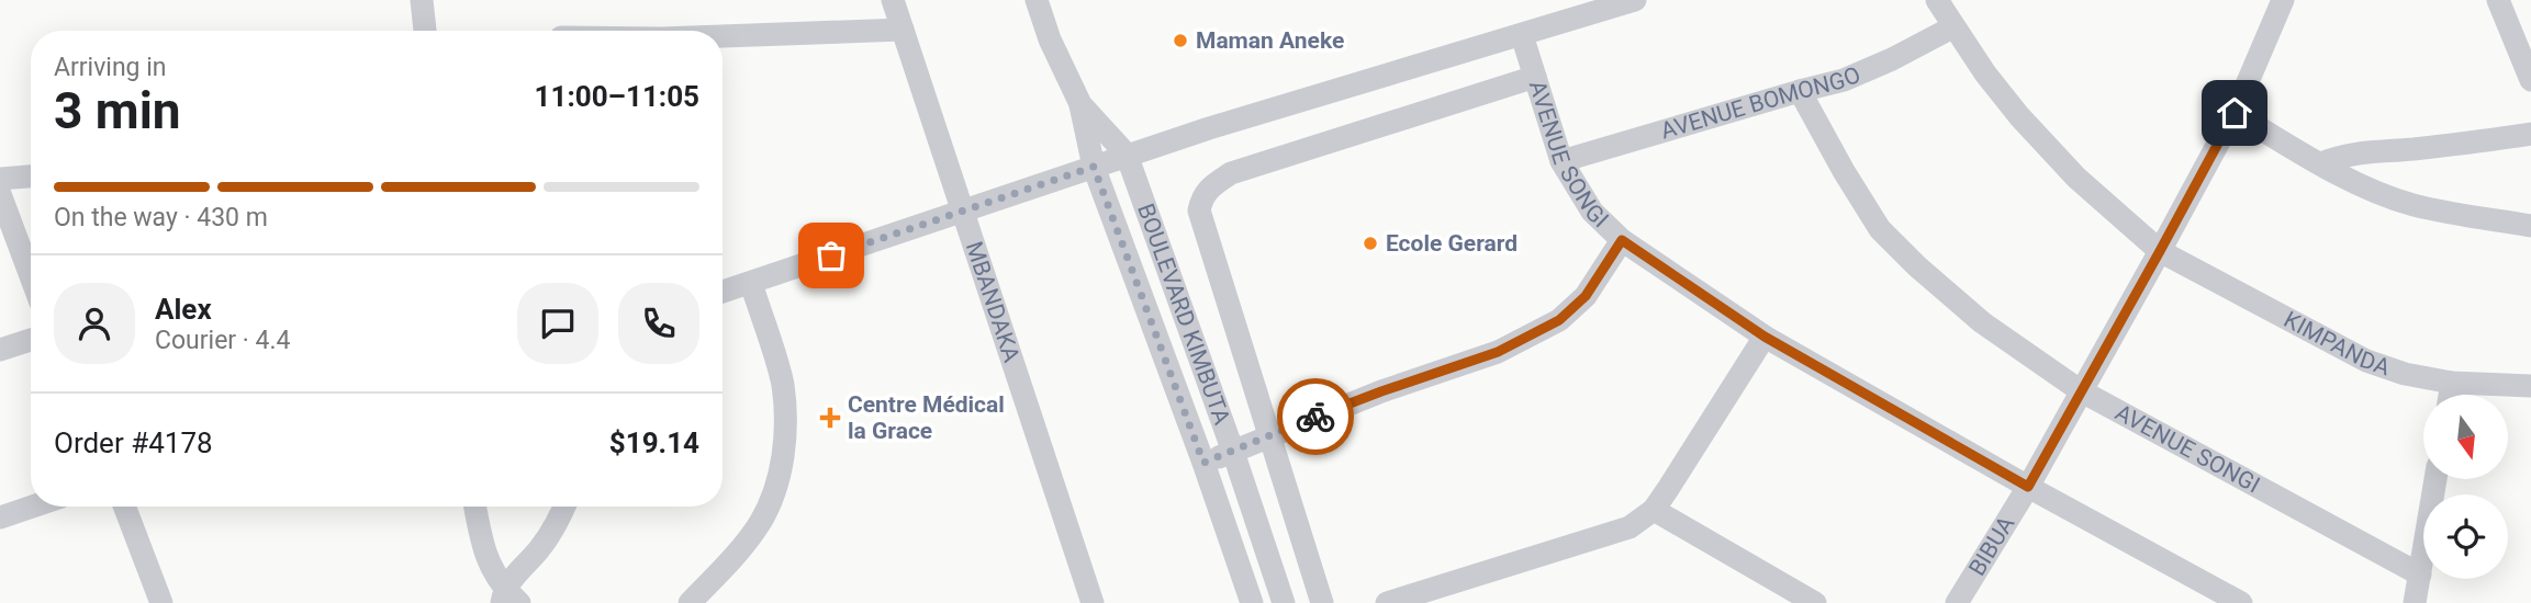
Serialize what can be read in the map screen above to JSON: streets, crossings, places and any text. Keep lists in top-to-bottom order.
{
  "streets": {
    "street": [
      "AVENUE BOMONGO",
      "AVENUE SONGI",
      "MBANDAKA",
      "BOULEVARD KIMBUTA",
      "KIMPANDA",
      "BIBUA"
    ]
  },
  "crossings": [
    ["AVENUE BOMONGO", "AVENUE SONGI"],
    ["AVENUE BOMONGO", "KIMPANDA"],
    ["AVENUE SONGI", "BIBUA"],
    ["KIMPANDA", "BIBUA"]
  ],
  "places": {
    "other": ["Maman Aneke", "Ecole Gerard"],
    "health": ["Centre Médical la Grace"]
  },
  "north": "bottom",
  "page": {
    "heading": ["3 min", "Arriving in", "11:00–11:05"],
    "panel": [
      "Alex",
      "Courier · 4.4",
      "Order #4178",
      "$19.14"
    ],
    "bar": "On the way · 430 m"
  }
}
